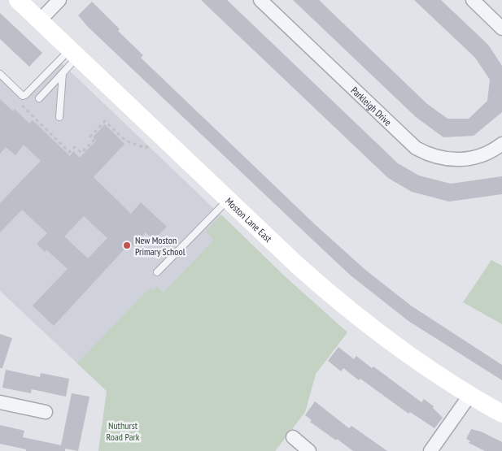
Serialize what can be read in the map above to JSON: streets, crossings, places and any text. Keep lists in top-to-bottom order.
{
  "streets": {
    "street": ["Parkleigh Drive", "Moston Lane East"]
  },
  "parks": ["Nuthurst Road Park"],
  "places": ["New Moston Primary School"]
}
